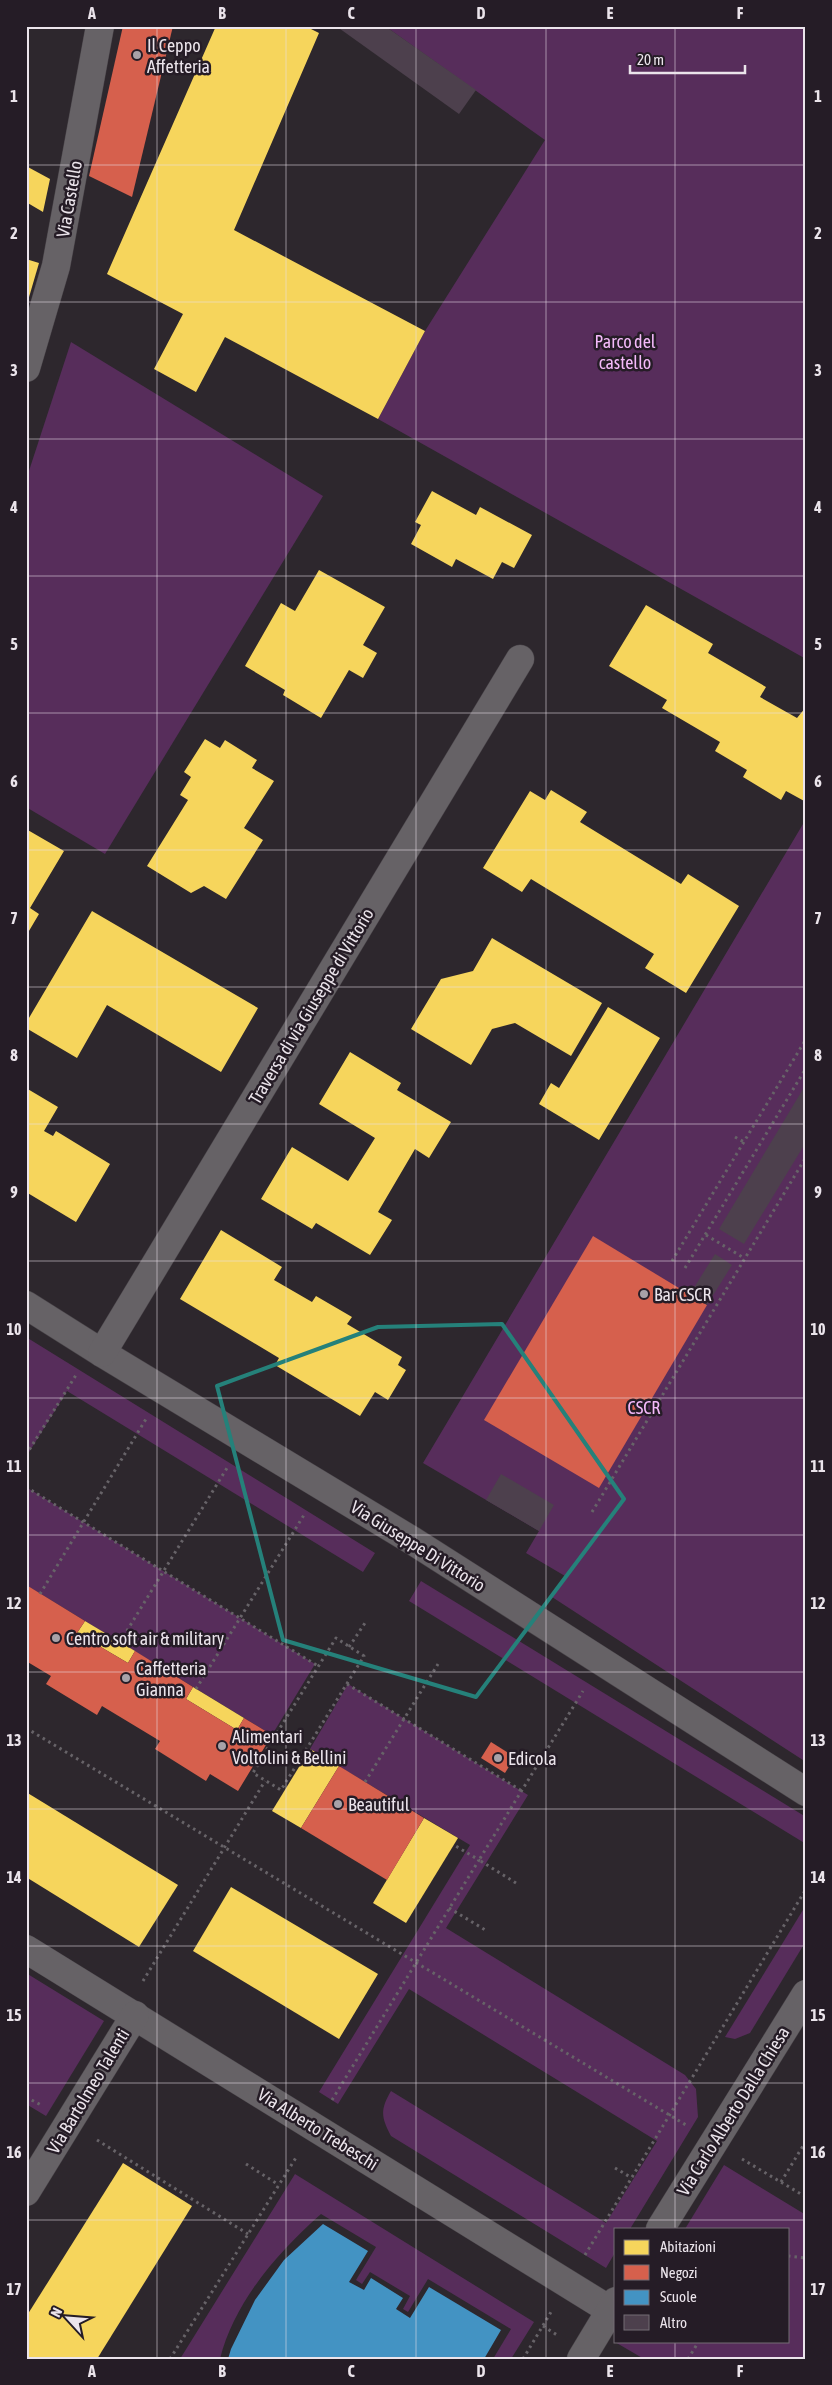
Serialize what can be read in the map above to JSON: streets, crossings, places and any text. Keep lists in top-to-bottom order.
{
  "streets": {
    "street": [
      "Via Castello",
      "Traversa di via Giuseppe di Vittorio",
      "Via Giuseppe Di Vittorio",
      "Via Bartolmeo Talenti",
      "Via Carlo Alberto Dalla Chiesa",
      "Via Alberto Trebeschi"
    ]
  },
  "crossings": [
    ["Traversa di via Giuseppe di Vittorio", "Via Giuseppe Di Vittorio"],
    ["Via Bartolmeo Talenti", "Via Alberto Trebeschi"]
  ],
  "parks": ["Parco del castello", "CSCR"],
  "places": [
    "Il Ceppo Affetteria",
    "Bar CSCR",
    "Centro soft air & military",
    "Caffetteria Gianna",
    "Alimentari Voltolini & Bellini",
    "Edicola",
    "Beautiful"
  ],
  "legend": [
    "Abitazioni",
    "Negozi",
    "Scuole",
    "Altro"
  ],
  "scale_bar": "20 m",
  "north": "top left",
  "grid": {
    "columns": [
      "A",
      "B",
      "C",
      "D",
      "E",
      "F"
    ],
    "rows": [
      "1",
      "2",
      "3",
      "4",
      "5",
      "6",
      "7",
      "8",
      "9",
      "10",
      "11",
      "12",
      "13",
      "14",
      "15",
      "16",
      "17"
    ]
  }
}
